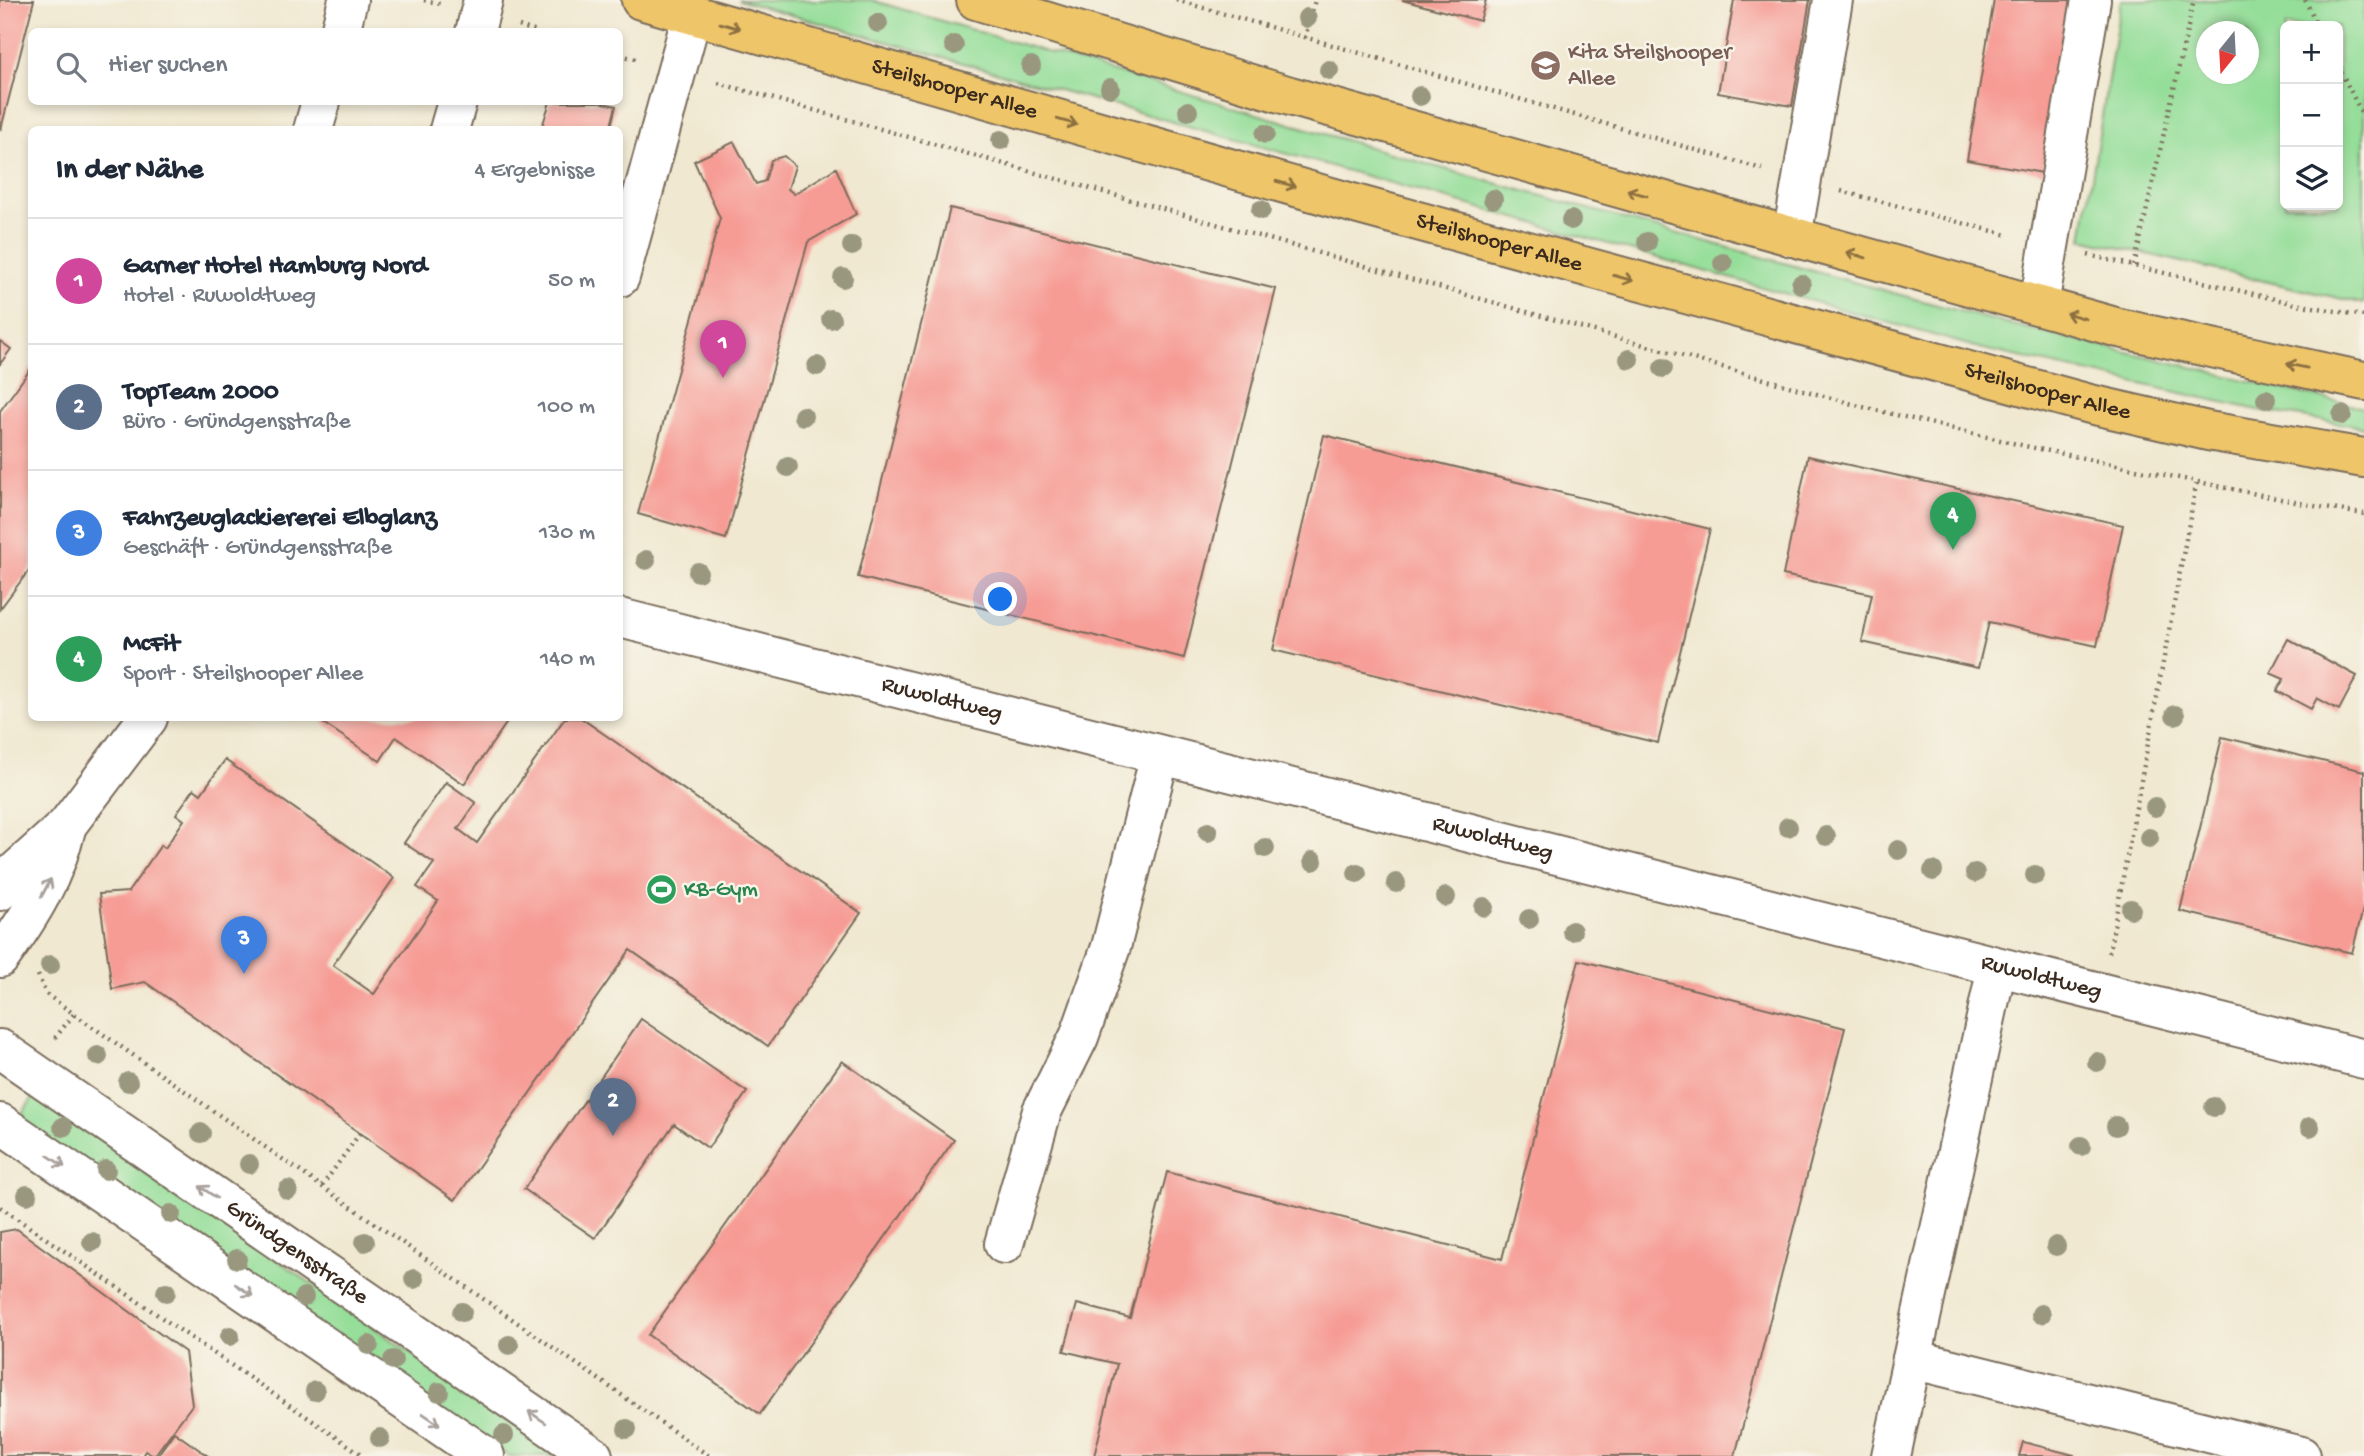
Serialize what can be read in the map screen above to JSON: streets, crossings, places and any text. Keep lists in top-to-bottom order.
{
  "streets": {
    "main road": ["Steilshooper Allee"],
    "street": ["Ruwoldtweg", "Gründgensstraße"]
  },
  "places": {
    "school or university": ["Kita Steilshooper Allee"],
    "sports": ["KB-Gym"]
  },
  "north": "bottom",
  "page": {
    "map_buttons": ["+", "−"],
    "search": "Hier suchen",
    "heading": ["In der Nähe", "4 Ergebnisse"],
    "list": [
      {
        "mark": "1",
        "name": "Garner Hotel Hamburg Nord",
        "note": "Hotel · Ruwoldtweg",
        "value": "50 m"
      },
      {
        "mark": "2",
        "name": "TopTeam 2000",
        "note": "Büro · Gründgensstraße",
        "value": "100 m"
      },
      {
        "mark": "3",
        "name": "Fahrzeuglackiererei Elbglanz",
        "note": "Geschäft · Gründgensstraße",
        "value": "130 m"
      },
      {
        "mark": "4",
        "name": "McFit",
        "note": "Sport · Steilshooper Allee",
        "value": "140 m"
      }
    ],
    "pins": [
      "1",
      "4",
      "3",
      "2"
    ]
  }
}
